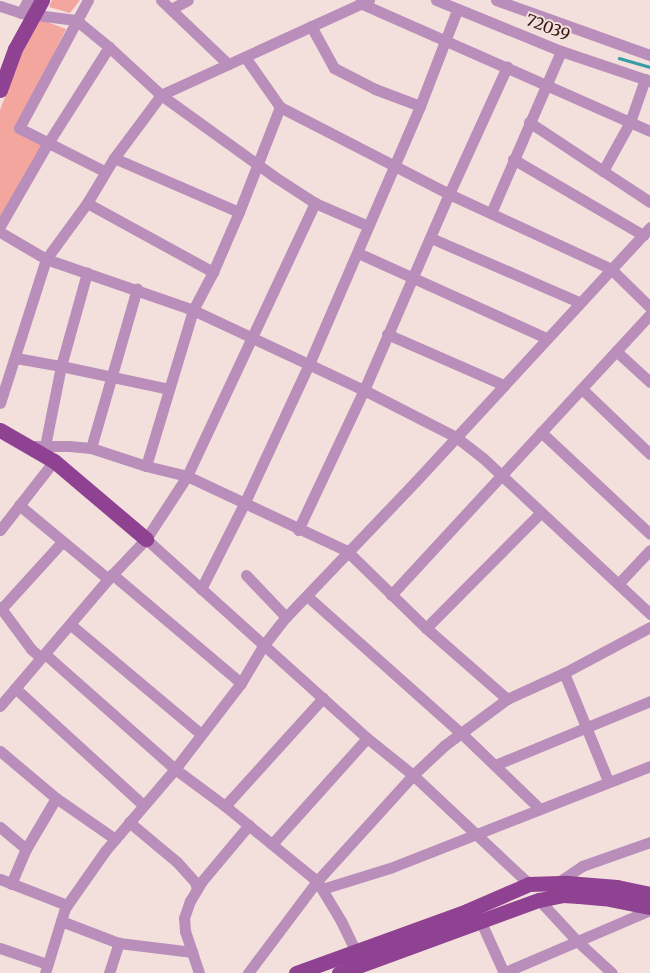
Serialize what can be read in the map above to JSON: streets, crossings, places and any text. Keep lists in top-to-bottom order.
{
  "streets": {
    "street": ["72039"]
  }
}
